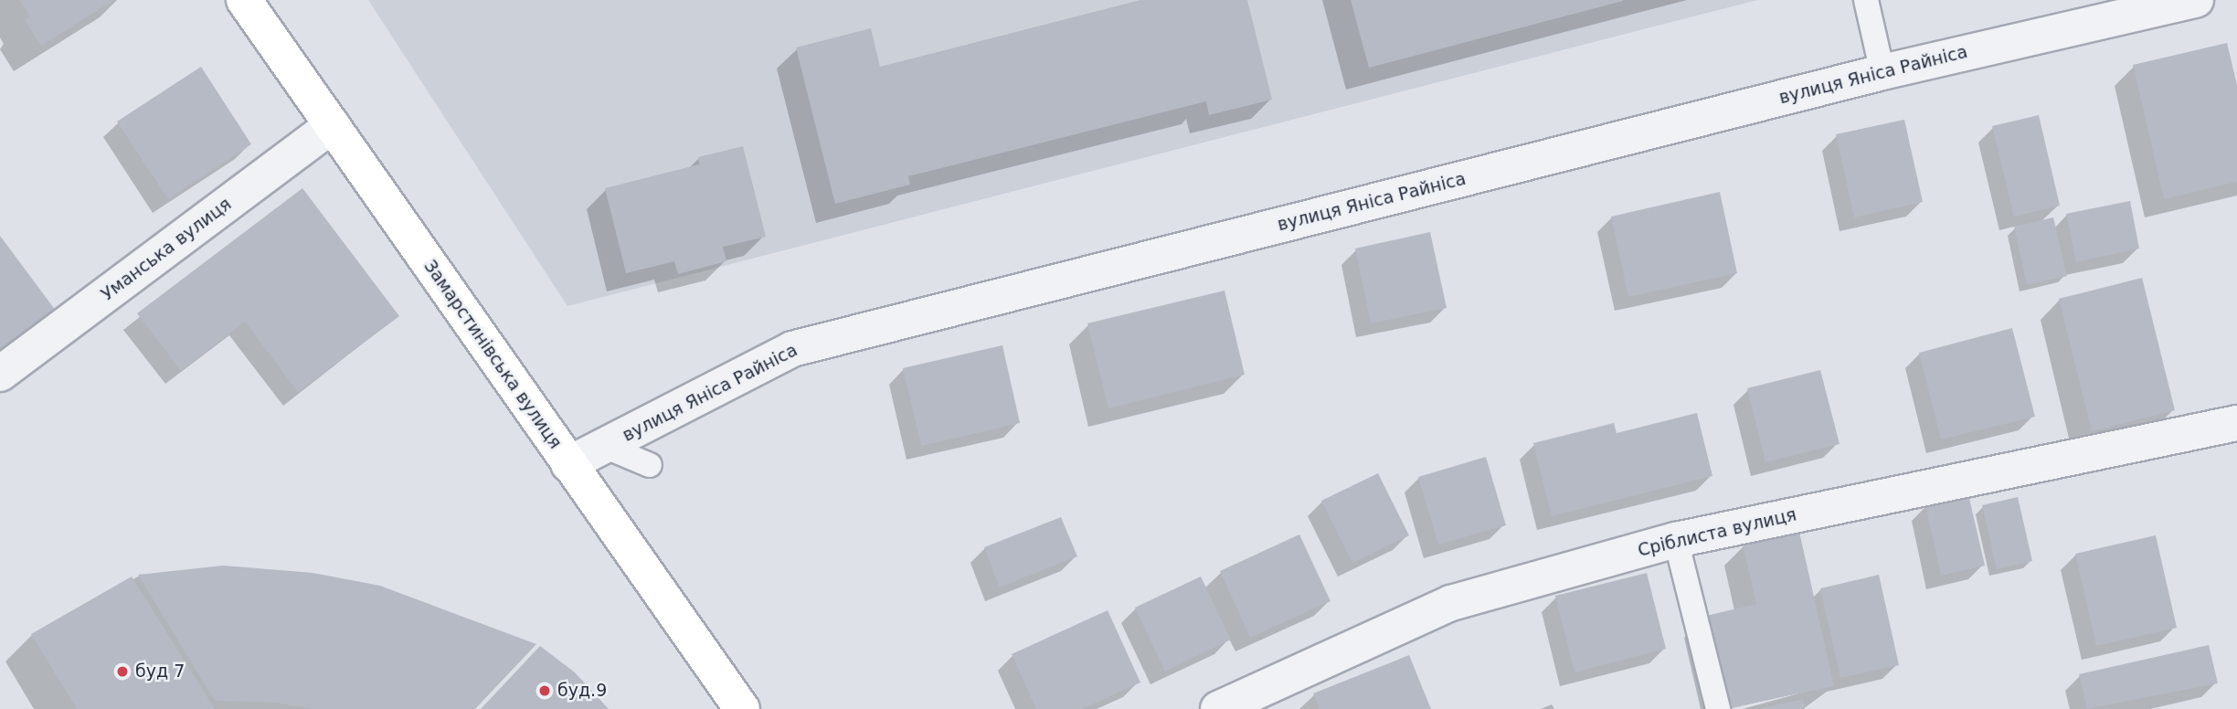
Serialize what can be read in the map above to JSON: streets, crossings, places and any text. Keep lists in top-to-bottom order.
{
  "streets": {
    "main road": ["Замарстинівська вулиця"],
    "street": ["вулиця Яніса Райніса", "Уманська вулиця", "Сріблиста вулиця"]
  },
  "crossings": [
    ["вулиця Яніса Райніса", "Замарстинівська вулиця"],
    ["Уманська вулиця", "Замарстинівська вулиця"]
  ],
  "places": ["буд 7", "буд.9"]
}
